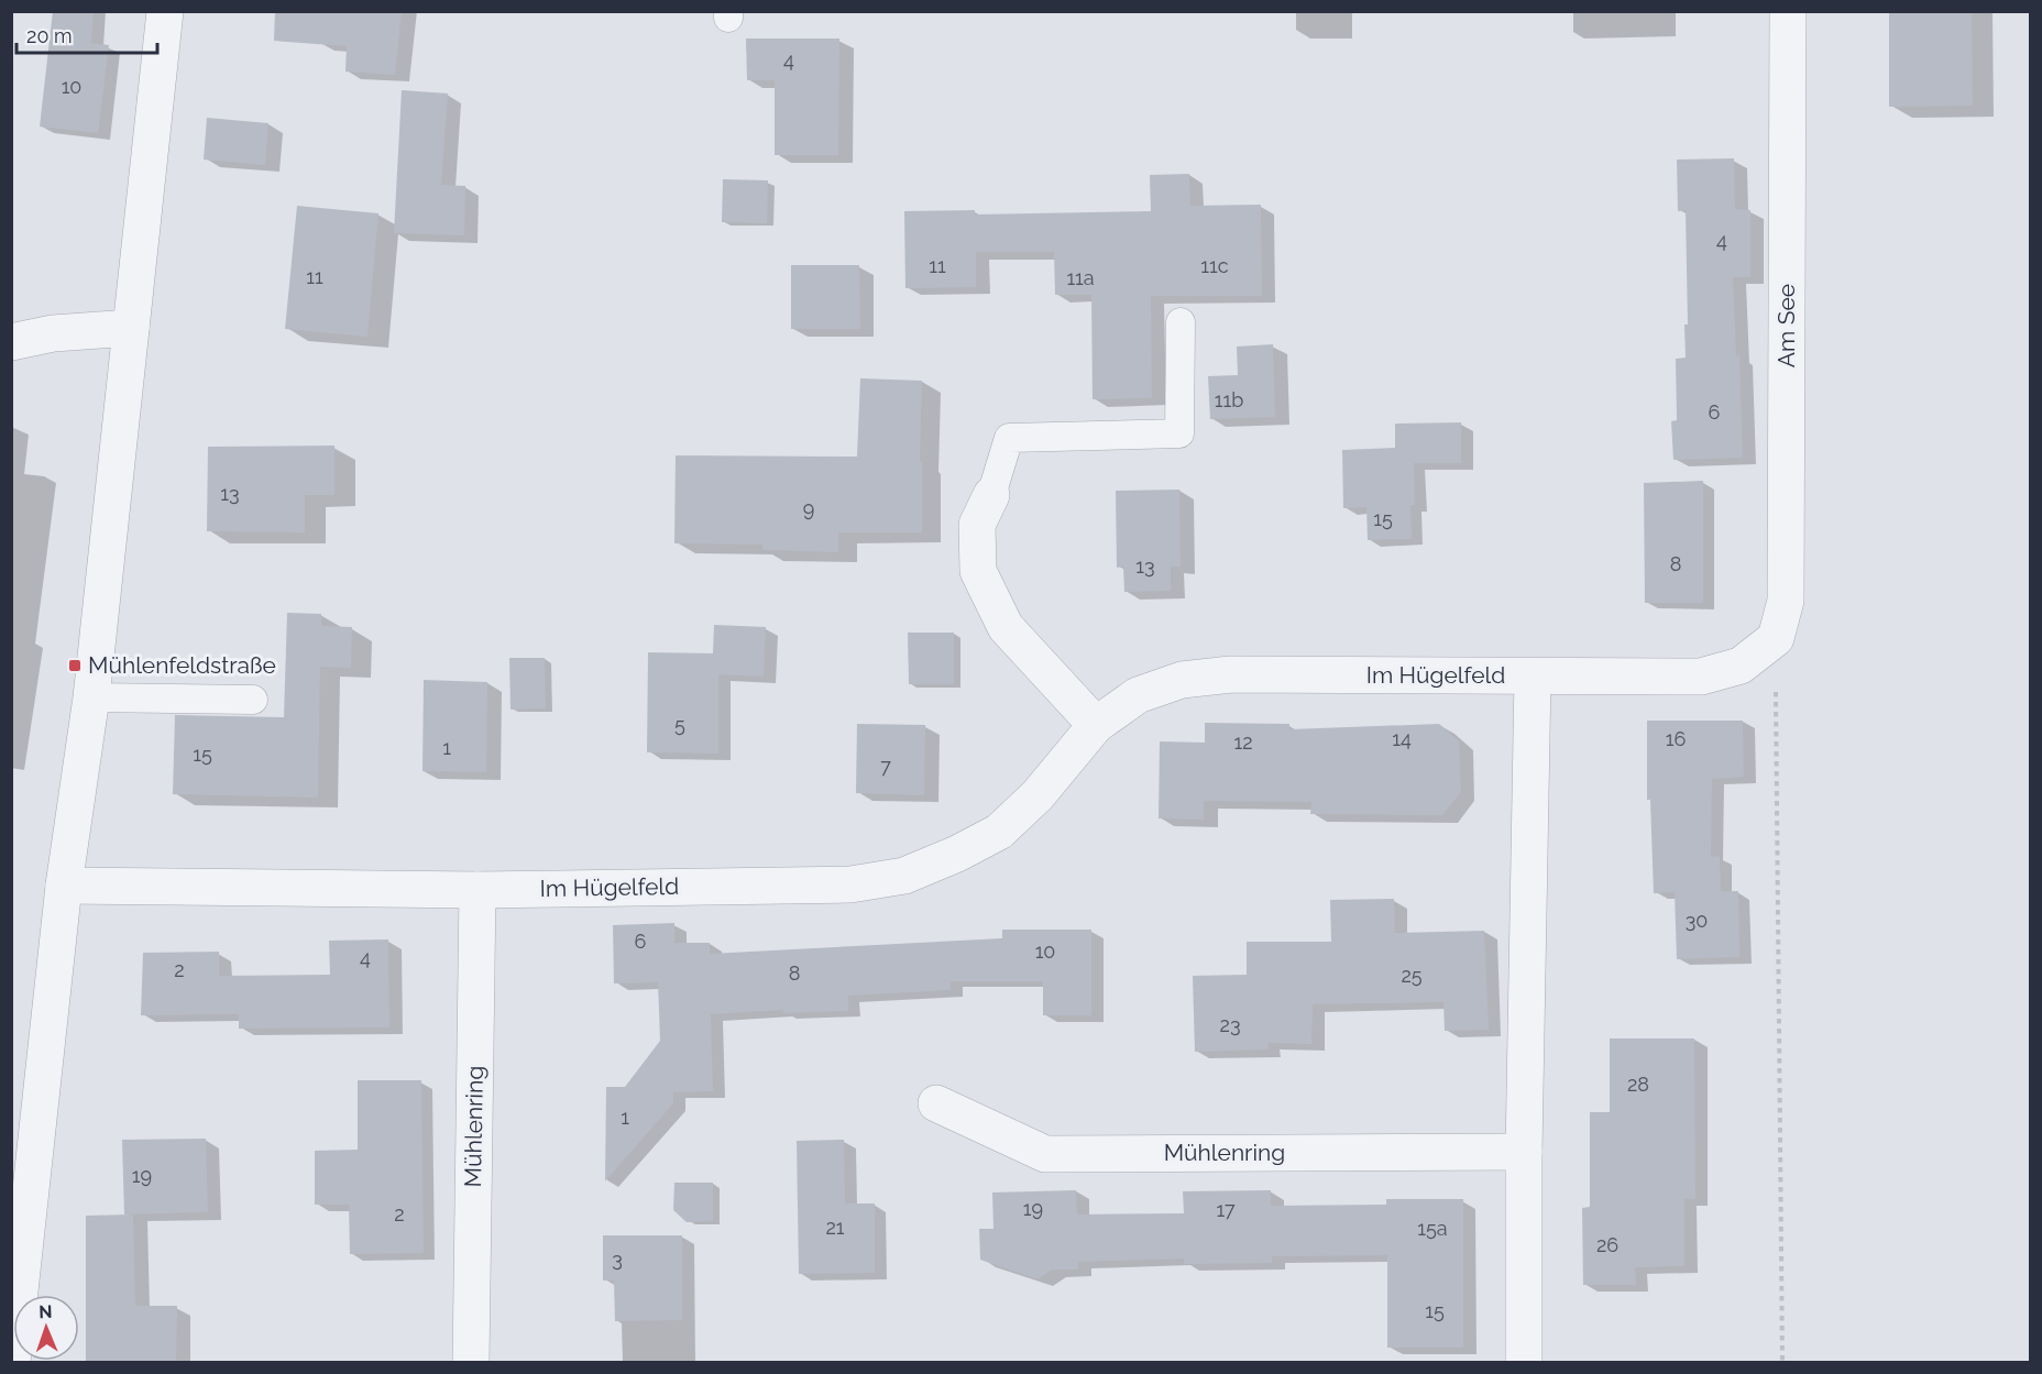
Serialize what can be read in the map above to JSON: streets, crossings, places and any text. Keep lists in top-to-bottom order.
{
  "streets": {
    "street": ["Am See", "Im Hügelfeld", "Mühlenring"]
  },
  "crossings": [
    ["Am See", "Im Hügelfeld"],
    ["Im Hügelfeld", "Mühlenring"]
  ],
  "places": {
    "transit": ["Mühlenfeldstraße"]
  },
  "house_numbers": [
    "4",
    "10",
    "4",
    "11",
    "11c",
    "11",
    "11a",
    "11b",
    "6",
    "13",
    "9",
    "15",
    "8",
    "13",
    "5",
    "14",
    "16",
    "12",
    "1",
    "15",
    "7",
    "30",
    "6",
    "10",
    "4",
    "2",
    "8",
    "25",
    "23",
    "28",
    "1",
    "19",
    "19",
    "17",
    "2",
    "21",
    "15a",
    "26",
    "3",
    "15"
  ],
  "scale_bar": "20 m",
  "north": "top"
}
